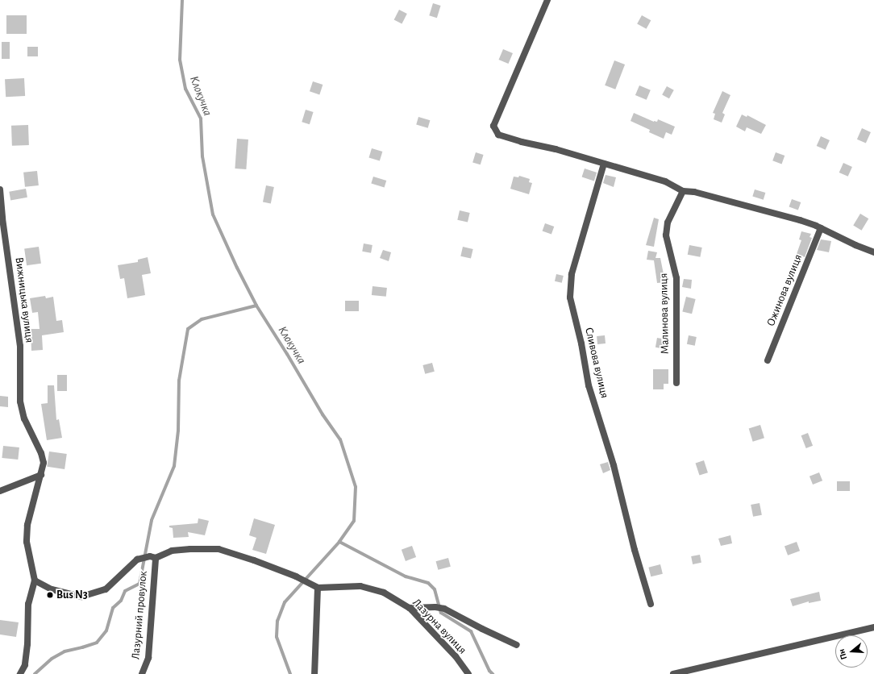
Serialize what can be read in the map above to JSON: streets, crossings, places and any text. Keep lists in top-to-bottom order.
{
  "streets": {
    "street": [
      "Ожинова вулиця",
      "Вижницька вулиця",
      "Малинова вулиця",
      "Сливова вулиця",
      "Лазурний провулок",
      "Лазурна вулиця"
    ]
  },
  "water": ["Клокучка"],
  "places": ["Bus N3"],
  "north": "left"
}
